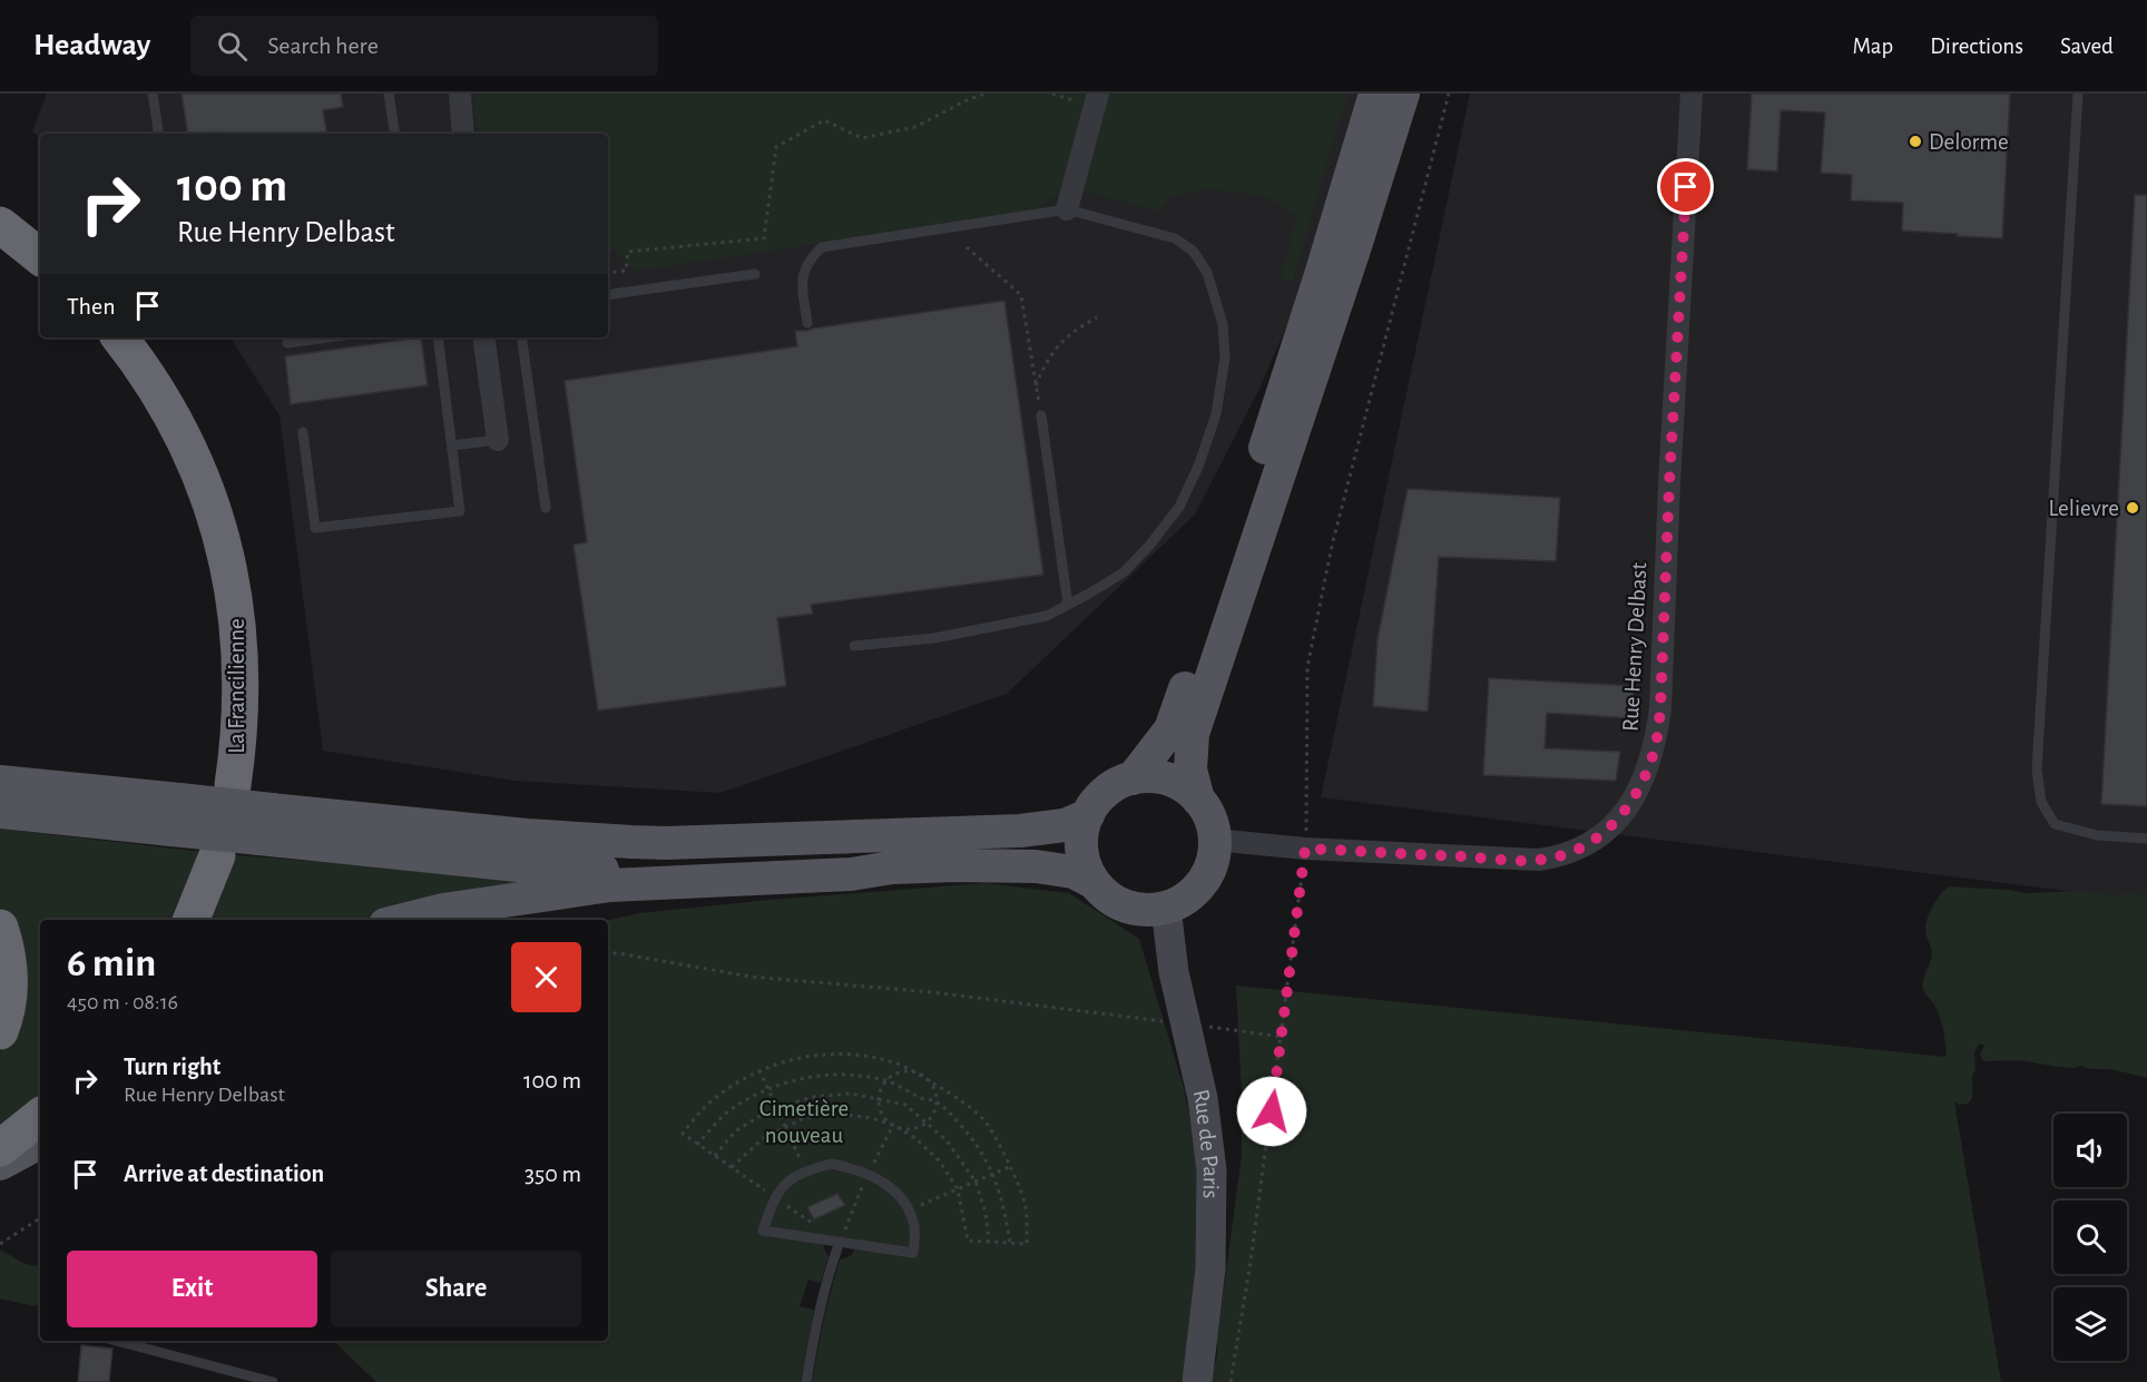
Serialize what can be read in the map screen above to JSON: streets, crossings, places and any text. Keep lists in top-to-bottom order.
{
  "streets": {
    "highway": ["La Francilienne"],
    "street": ["Rue Henry Delbast", "Rue de Paris"]
  },
  "crossings": [
    ["Rue Henry Delbast", "Rue de Paris"]
  ],
  "parks": ["Cimetière nouveau"],
  "places": ["Delorme", "Lelievre"],
  "page": {
    "header": "Headway",
    "search": "Search here",
    "nav": ["Map", "Directions", "Saved"],
    "turn": ["100 m", "Rue Henry Delbast"],
    "then": "Then",
    "heading": ["6 min", "450 m · 08:16"],
    "list": [
      {
        "name": "Turn right",
        "note": "Rue Henry Delbast",
        "value": "100 m"
      },
      {
        "name": "Arrive at destination",
        "value": "350 m"
      }
    ],
    "buttons": ["Exit", "Share"]
  }
}
